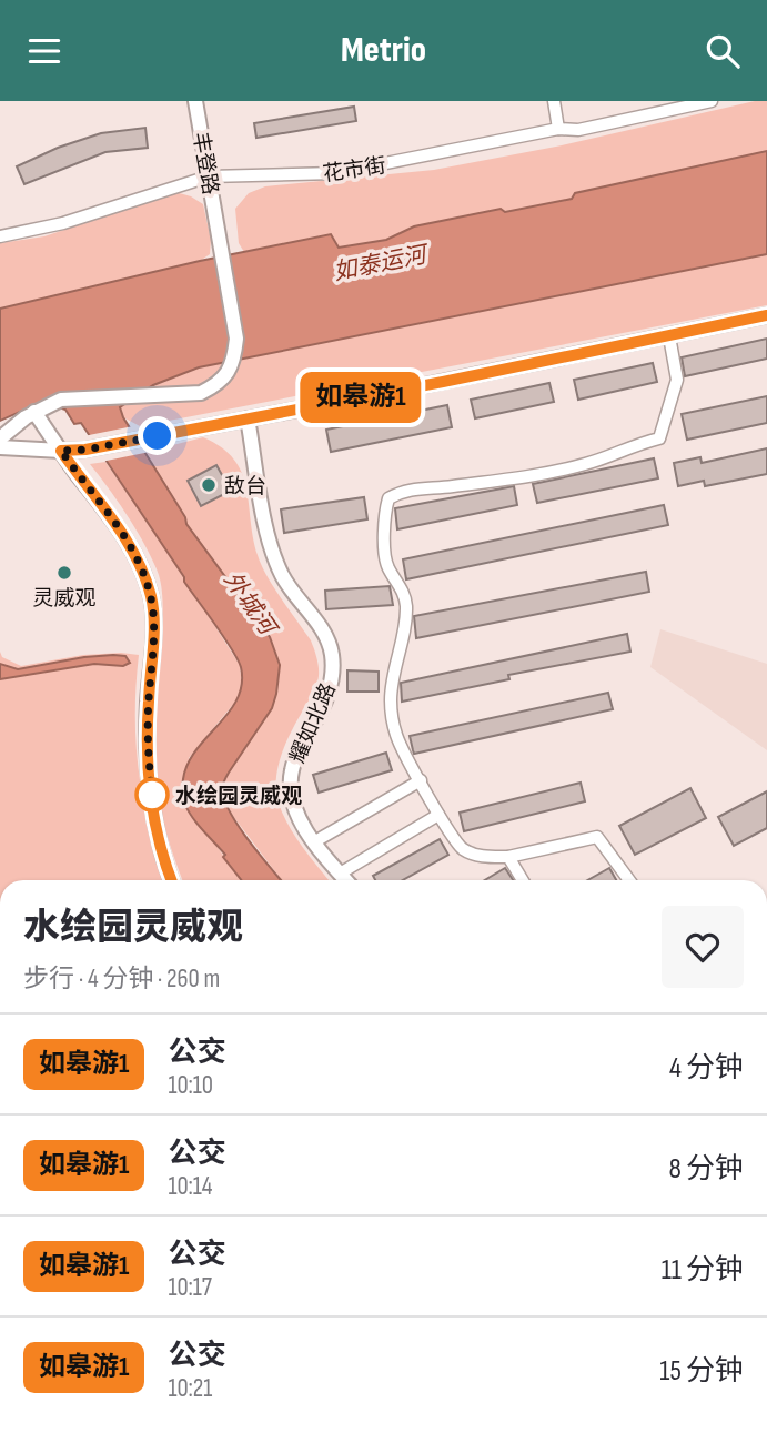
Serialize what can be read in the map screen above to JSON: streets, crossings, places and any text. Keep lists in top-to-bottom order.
{
  "streets": {
    "street": ["丰登路", "花市街", "耀如北路"]
  },
  "crossings": [
    ["丰登路", "花市街"]
  ],
  "water": ["如泰运河", "外城河"],
  "places": ["敌台", "灵威观", "水绘园灵威观"],
  "lines": ["bus line 如皋游1"],
  "page": {
    "header": "Metrio",
    "on_map": "如皋游1",
    "heading": ["水绘园灵威观", "步行 · 4 分钟 · 260 m"],
    "list": [
      {
        "mark": "如皋游1",
        "name": "公交",
        "note": "10:10",
        "value": "4 分钟"
      },
      {
        "mark": "如皋游1",
        "name": "公交",
        "note": "10:14",
        "value": "8 分钟"
      },
      {
        "mark": "如皋游1",
        "name": "公交",
        "note": "10:17",
        "value": "11 分钟"
      },
      {
        "mark": "如皋游1",
        "name": "公交",
        "note": "10:21",
        "value": "15 分钟"
      }
    ]
  }
}
